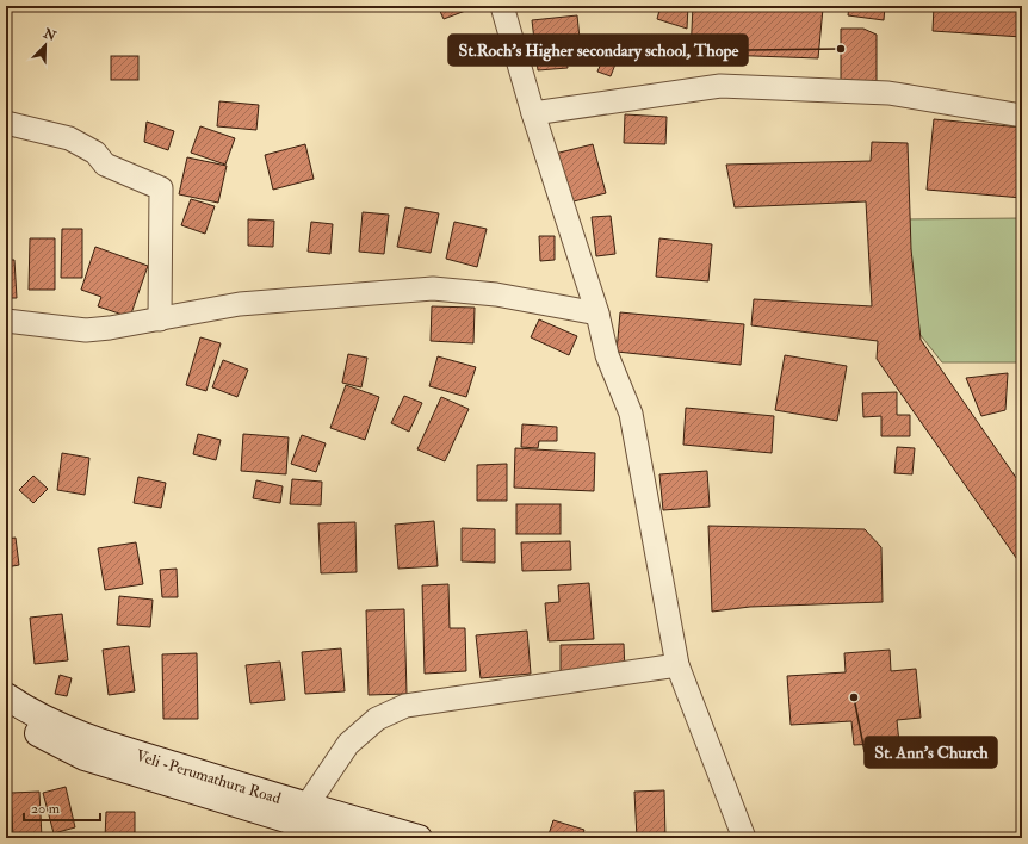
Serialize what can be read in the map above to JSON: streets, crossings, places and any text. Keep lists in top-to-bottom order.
{
  "streets": {
    "main road": ["Veli -Perumathura Road"]
  },
  "places": ["St.Roch's Higher secondary school, Thope", "St. Ann's Church"],
  "scale_bar": "20 m",
  "north": "top right"
}
